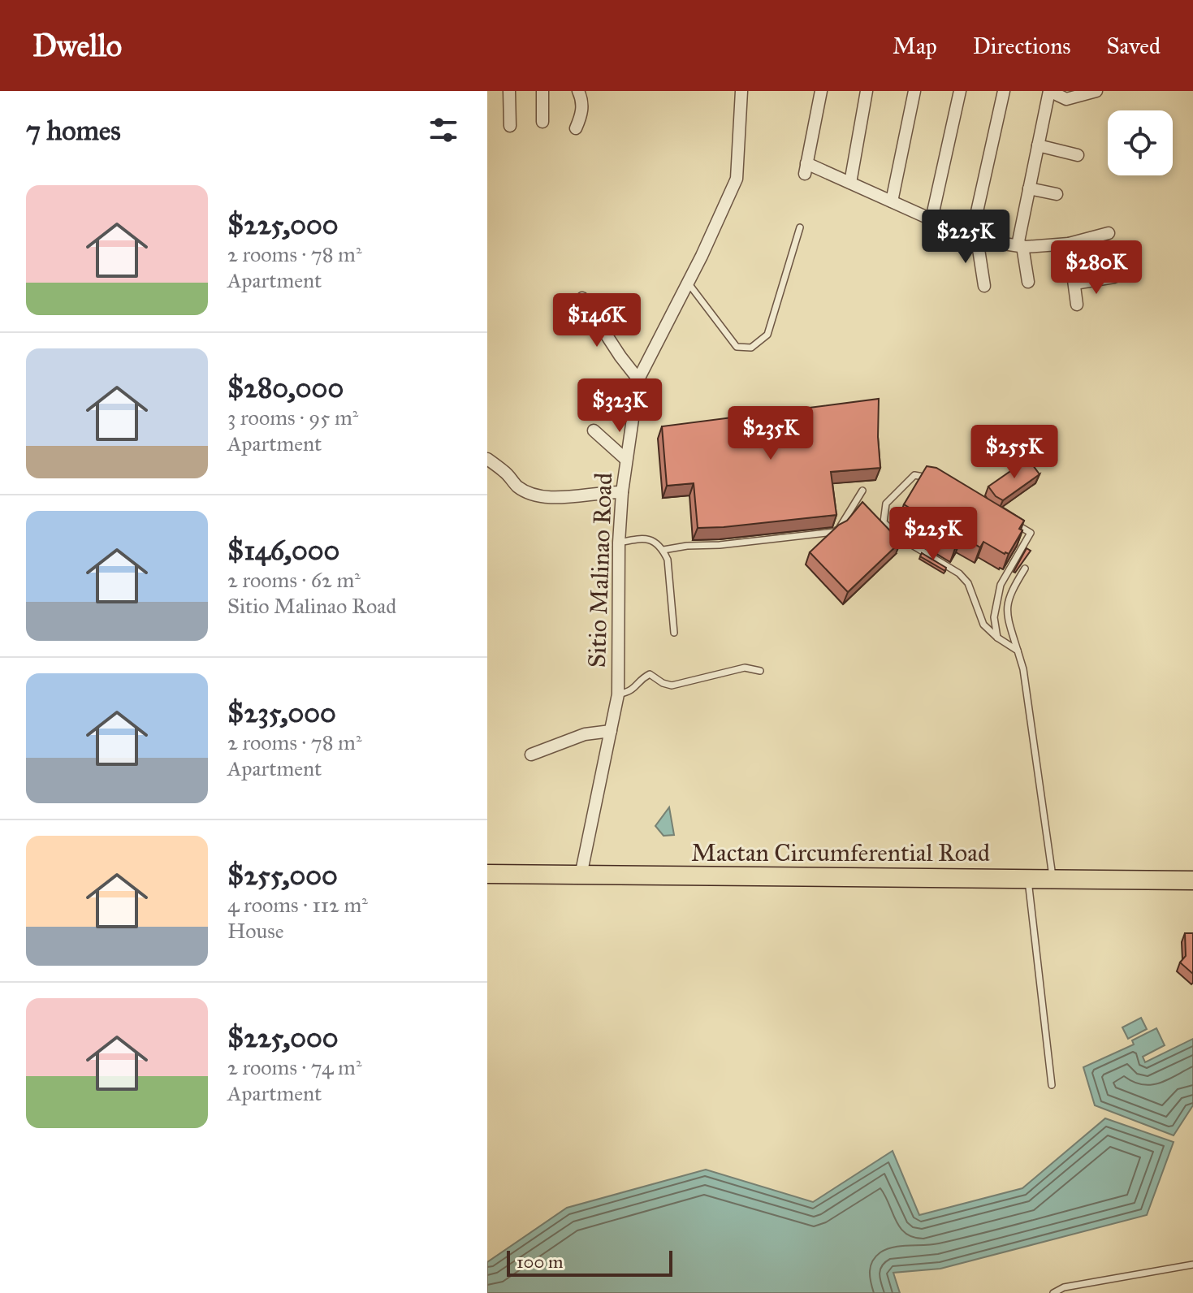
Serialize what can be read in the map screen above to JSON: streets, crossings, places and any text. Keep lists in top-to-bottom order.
{
  "streets": {
    "main road": ["Mactan Circumferential Road"],
    "street": ["Sitio Malinao Road"]
  },
  "crossings": [
    ["Sitio Malinao Road", "Mactan Circumferential Road"]
  ],
  "scale_bar": "100 m",
  "page": {
    "header": "Dwello",
    "nav": ["Map", "Directions", "Saved"],
    "heading": "7 homes",
    "list": [
      {
        "name": "$225,000",
        "note": "2 rooms · 78 m² · Apartment"
      },
      {
        "name": "$280,000",
        "note": "3 rooms · 95 m² · Apartment"
      },
      {
        "name": "$146,000",
        "note": "2 rooms · 62 m² · Sitio Malinao Road"
      },
      {
        "name": "$235,000",
        "note": "2 rooms · 78 m² · Apartment"
      },
      {
        "name": "$255,000",
        "note": "4 rooms · 112 m² · House"
      },
      {
        "name": "$225,000",
        "note": "2 rooms · 74 m² · Apartment"
      }
    ],
    "price": [
      "$225K",
      "$280K",
      "$146K",
      "$323K",
      "$235K",
      "$255K",
      "$225K"
    ],
    "scale": "100 m"
  }
}
